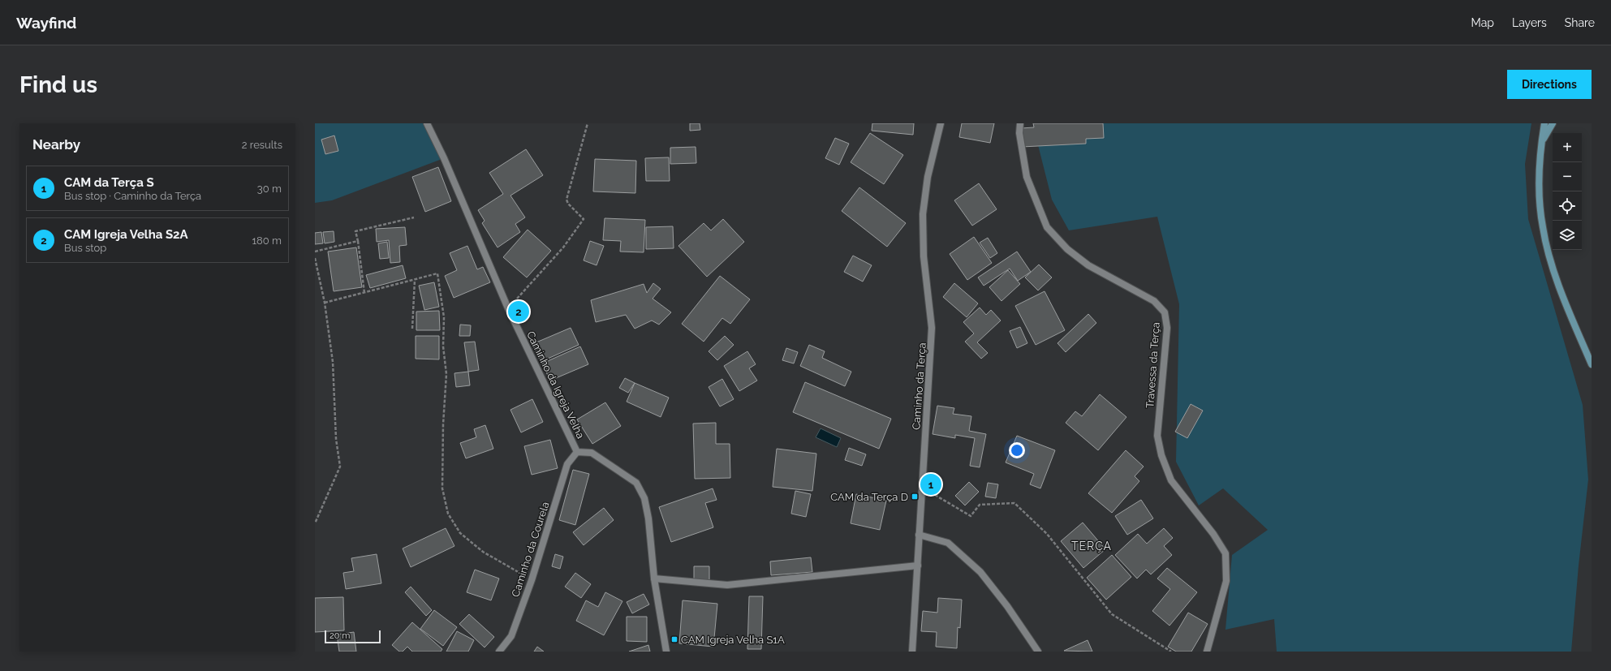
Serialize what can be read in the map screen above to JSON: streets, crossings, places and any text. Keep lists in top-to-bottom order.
{
  "streets": {
    "street": [
      "Travessa da Terça",
      "Caminho da Igreja Velha",
      "Caminho da Terça",
      "Caminho da Courela"
    ]
  },
  "crossings": [
    ["Caminho da Igreja Velha", "Caminho da Courela"]
  ],
  "districts": ["TERÇA"],
  "places": {
    "transit": ["CAM da Terça D", "CAM Igreja Velha S1A"]
  },
  "scale_bar": "20 m",
  "page": {
    "header": "Wayfind",
    "nav": ["Map", "Layers", "Share"],
    "buttons": "Directions",
    "title": "Find us",
    "heading": ["Nearby", "2 results"],
    "map_buttons": ["+", "−"],
    "list": [
      {
        "mark": "1",
        "name": "CAM da Terça S",
        "note": "Bus stop · Caminho da Terça",
        "value": "30 m"
      },
      {
        "mark": "2",
        "name": "CAM Igreja Velha S2A",
        "note": "Bus stop",
        "value": "180 m"
      }
    ],
    "pins": ["2", "1"],
    "scale": "20 m"
  }
}
